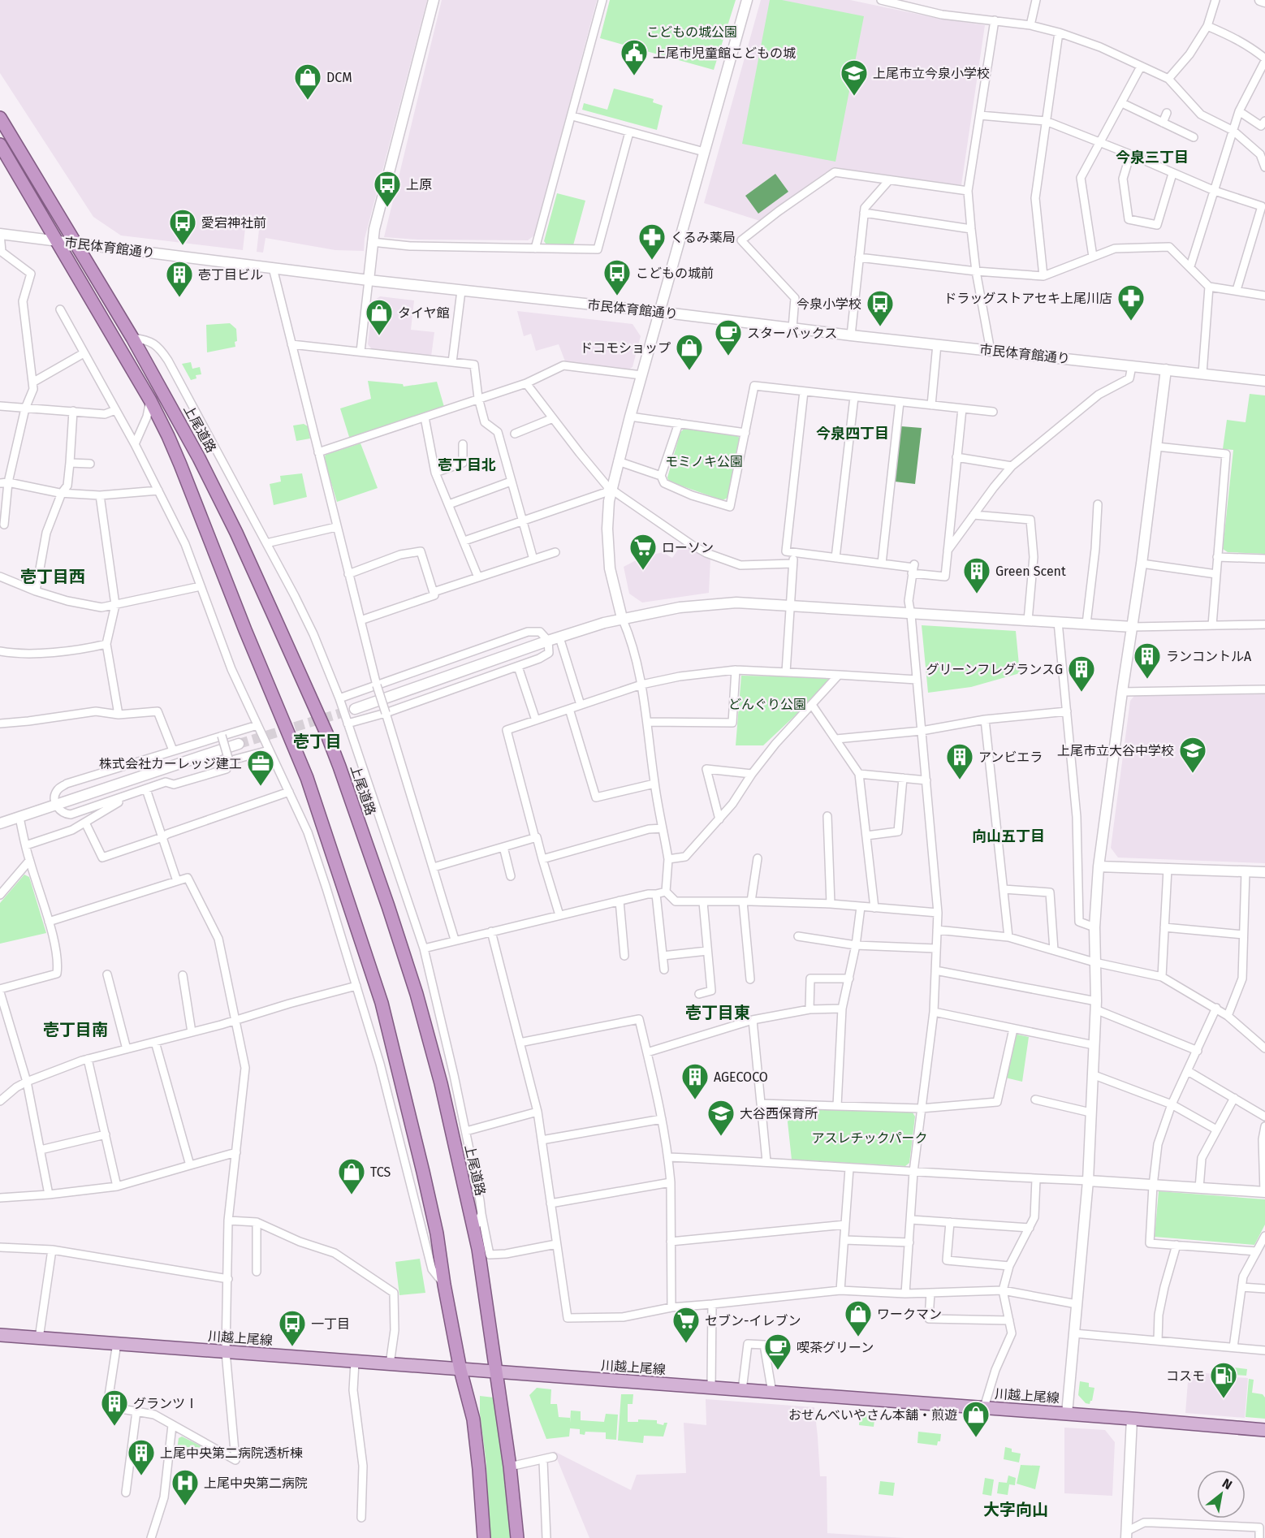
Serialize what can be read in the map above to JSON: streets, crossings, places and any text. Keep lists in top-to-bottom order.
{
  "streets": {
    "highway": ["上尾道路"],
    "main road": ["川越上尾線"],
    "street": ["市民体育館通り"]
  },
  "crossings": [
    ["市民体育館通り", "上尾道路"],
    ["上尾道路", "川越上尾線"]
  ],
  "districts": [
    "今泉三丁目",
    "今泉四丁目",
    "壱丁目北",
    "壱丁目西",
    "壱丁目",
    "向山五丁目",
    "壱丁目東",
    "壱丁目南",
    "大字向山"
  ],
  "parks": [
    "こどもの城公園",
    "モミノキ公園",
    "どんぐり公園",
    "アスレチックパーク"
  ],
  "places": {
    "public building": ["上尾市児童館こどもの城"],
    "school or university": ["上尾市立今泉小学校", "上尾市立大谷中学校", "大谷西保育所"],
    "shop": [
      "DCM",
      "タイヤ館",
      "ドコモショップ",
      "TCS",
      "ワークマン",
      "おせんべいやさん本舗・煎遊"
    ],
    "bus stop": [
      "上原",
      "愛宕神社前",
      "こどもの城前",
      "今泉小学校",
      "一丁目"
    ],
    "pharmacy": ["くるみ薬局", "ドラッグストアセキ上尾川店"],
    "building": [
      "壱丁目ビル",
      "Green Scent",
      "ランコントルA",
      "グリーンフレグランスG",
      "アンビエラ",
      "AGECOCO",
      "グランツⅠ",
      "上尾中央第二病院透析棟"
    ],
    "cafe": ["スターバックス", "喫茶グリーン"],
    "supermarket": ["ローソン", "セブン-イレブン"],
    "office": ["株式会社カーレッジ建工"],
    "fuel station": ["コスモ"],
    "hospital": ["上尾中央第二病院"]
  },
  "north": "top right"
}
